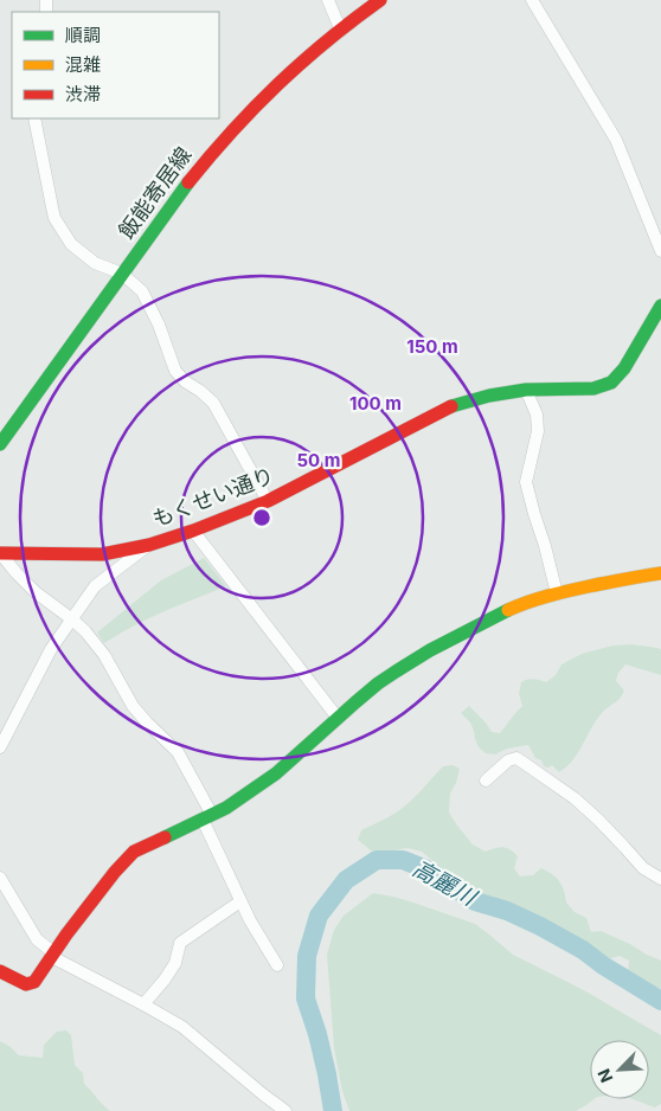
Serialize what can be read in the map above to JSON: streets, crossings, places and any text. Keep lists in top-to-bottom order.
{
  "streets": {
    "street": ["飯能寄居線", "もくせい通り"]
  },
  "water": ["高麗川"],
  "legend": ["順調", "混雑", "渋滞"],
  "north": "bottom left",
  "rings": ["150 m", "100 m", "50 m"]
}
